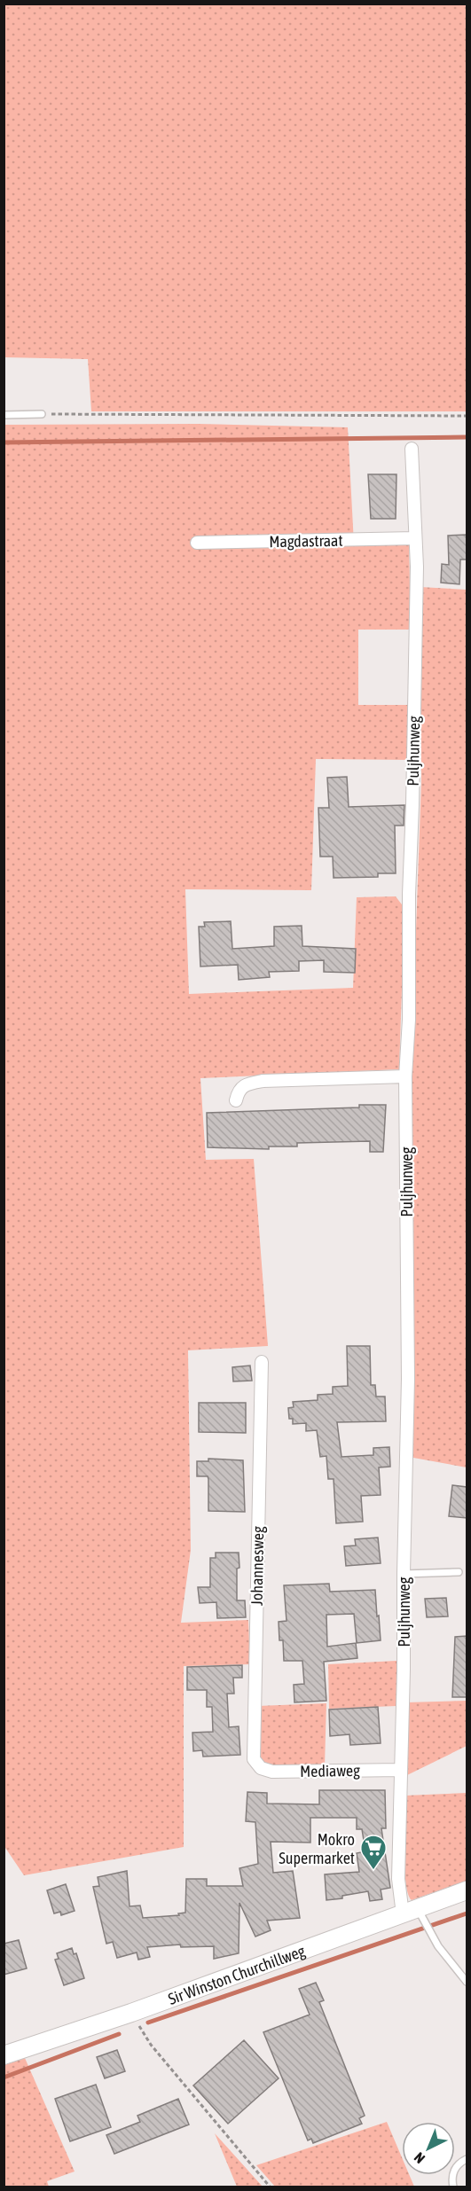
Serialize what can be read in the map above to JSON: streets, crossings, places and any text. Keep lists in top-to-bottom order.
{
  "streets": {
    "street": [
      "Magdastraat",
      "Puljhunweg",
      "Johannesweg",
      "Mediaweg",
      "Sir Winston Churchillweg"
    ]
  },
  "crossings": [
    ["Magdastraat", "Puljhunweg"],
    ["Puljhunweg", "Mediaweg"],
    ["Puljhunweg", "Sir Winston Churchillweg"],
    ["Johannesweg", "Mediaweg"]
  ],
  "places": {
    "supermarket": ["Mokro Supermarket"]
  },
  "north": "bottom left"
}
